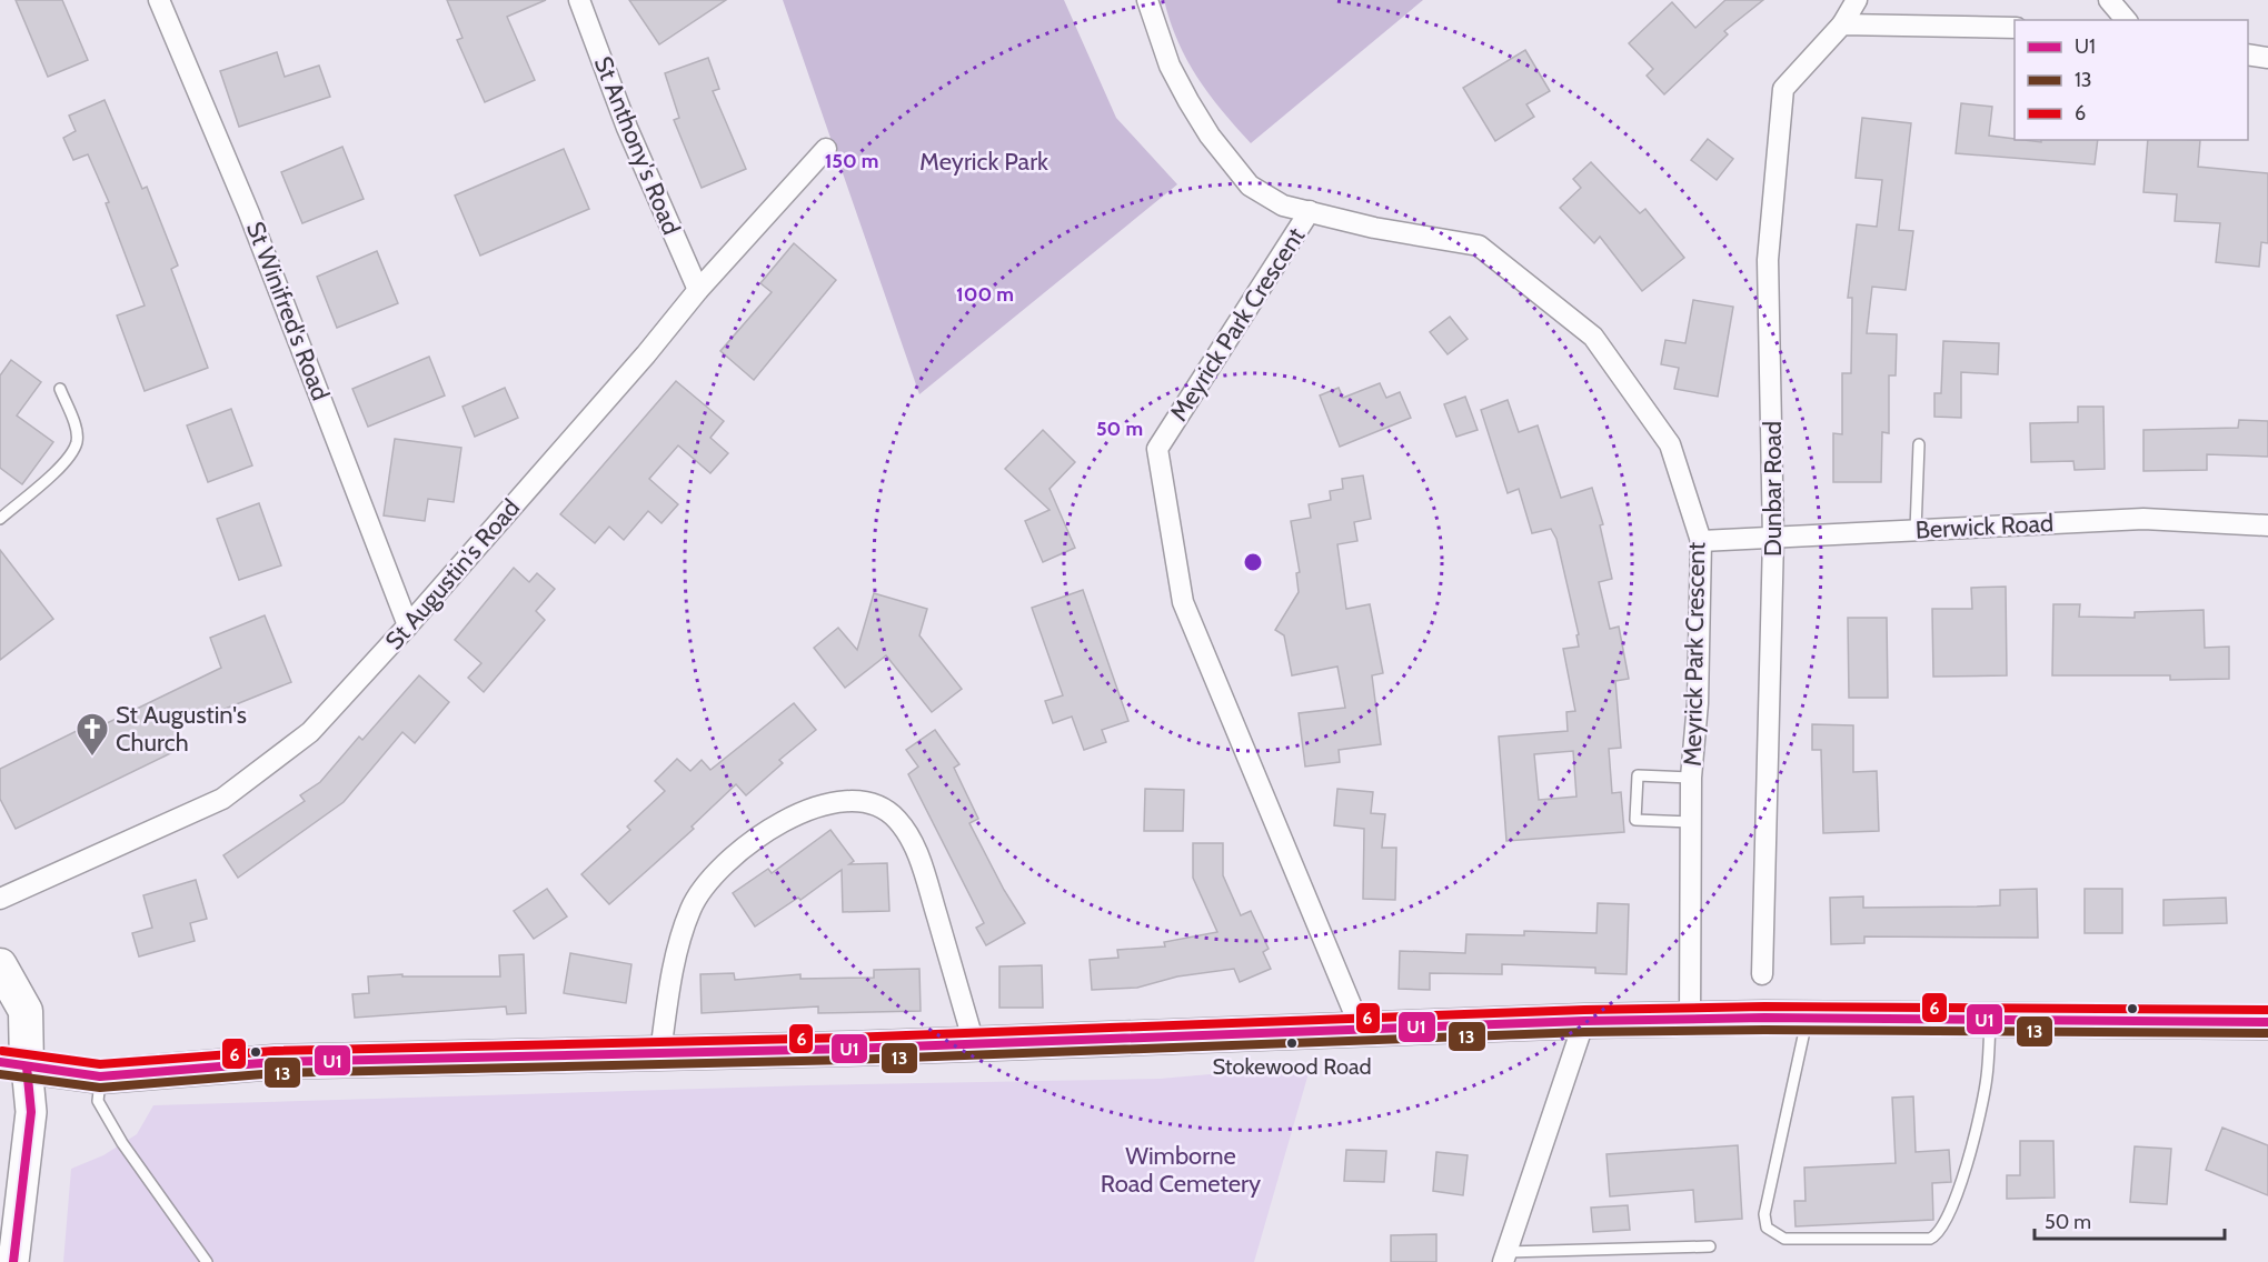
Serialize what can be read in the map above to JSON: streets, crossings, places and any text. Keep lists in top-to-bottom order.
{
  "streets": {
    "street": [
      "St Anthony's Road",
      "St Winifred's Road",
      "Meyrick Park Crescent",
      "Dunbar Road",
      "Berwick Road",
      "St Augustin's Road"
    ]
  },
  "crossings": [
    ["St Anthony's Road", "St Augustin's Road"],
    ["St Winifred's Road", "St Augustin's Road"],
    ["Meyrick Park Crescent", "Berwick Road"],
    ["Dunbar Road", "Berwick Road"]
  ],
  "parks": ["Meyrick Park", "Wimborne Road Cemetery"],
  "places": {
    "church": ["St Augustin's Church"],
    "other": ["Stokewood Road"]
  },
  "lines": ["transit line 6", "transit line U1", "transit line 13"],
  "legend": ["U1", "13", "6"],
  "scale_bar": "50 m",
  "rings": ["150 m", "100 m", "50 m"]
}
